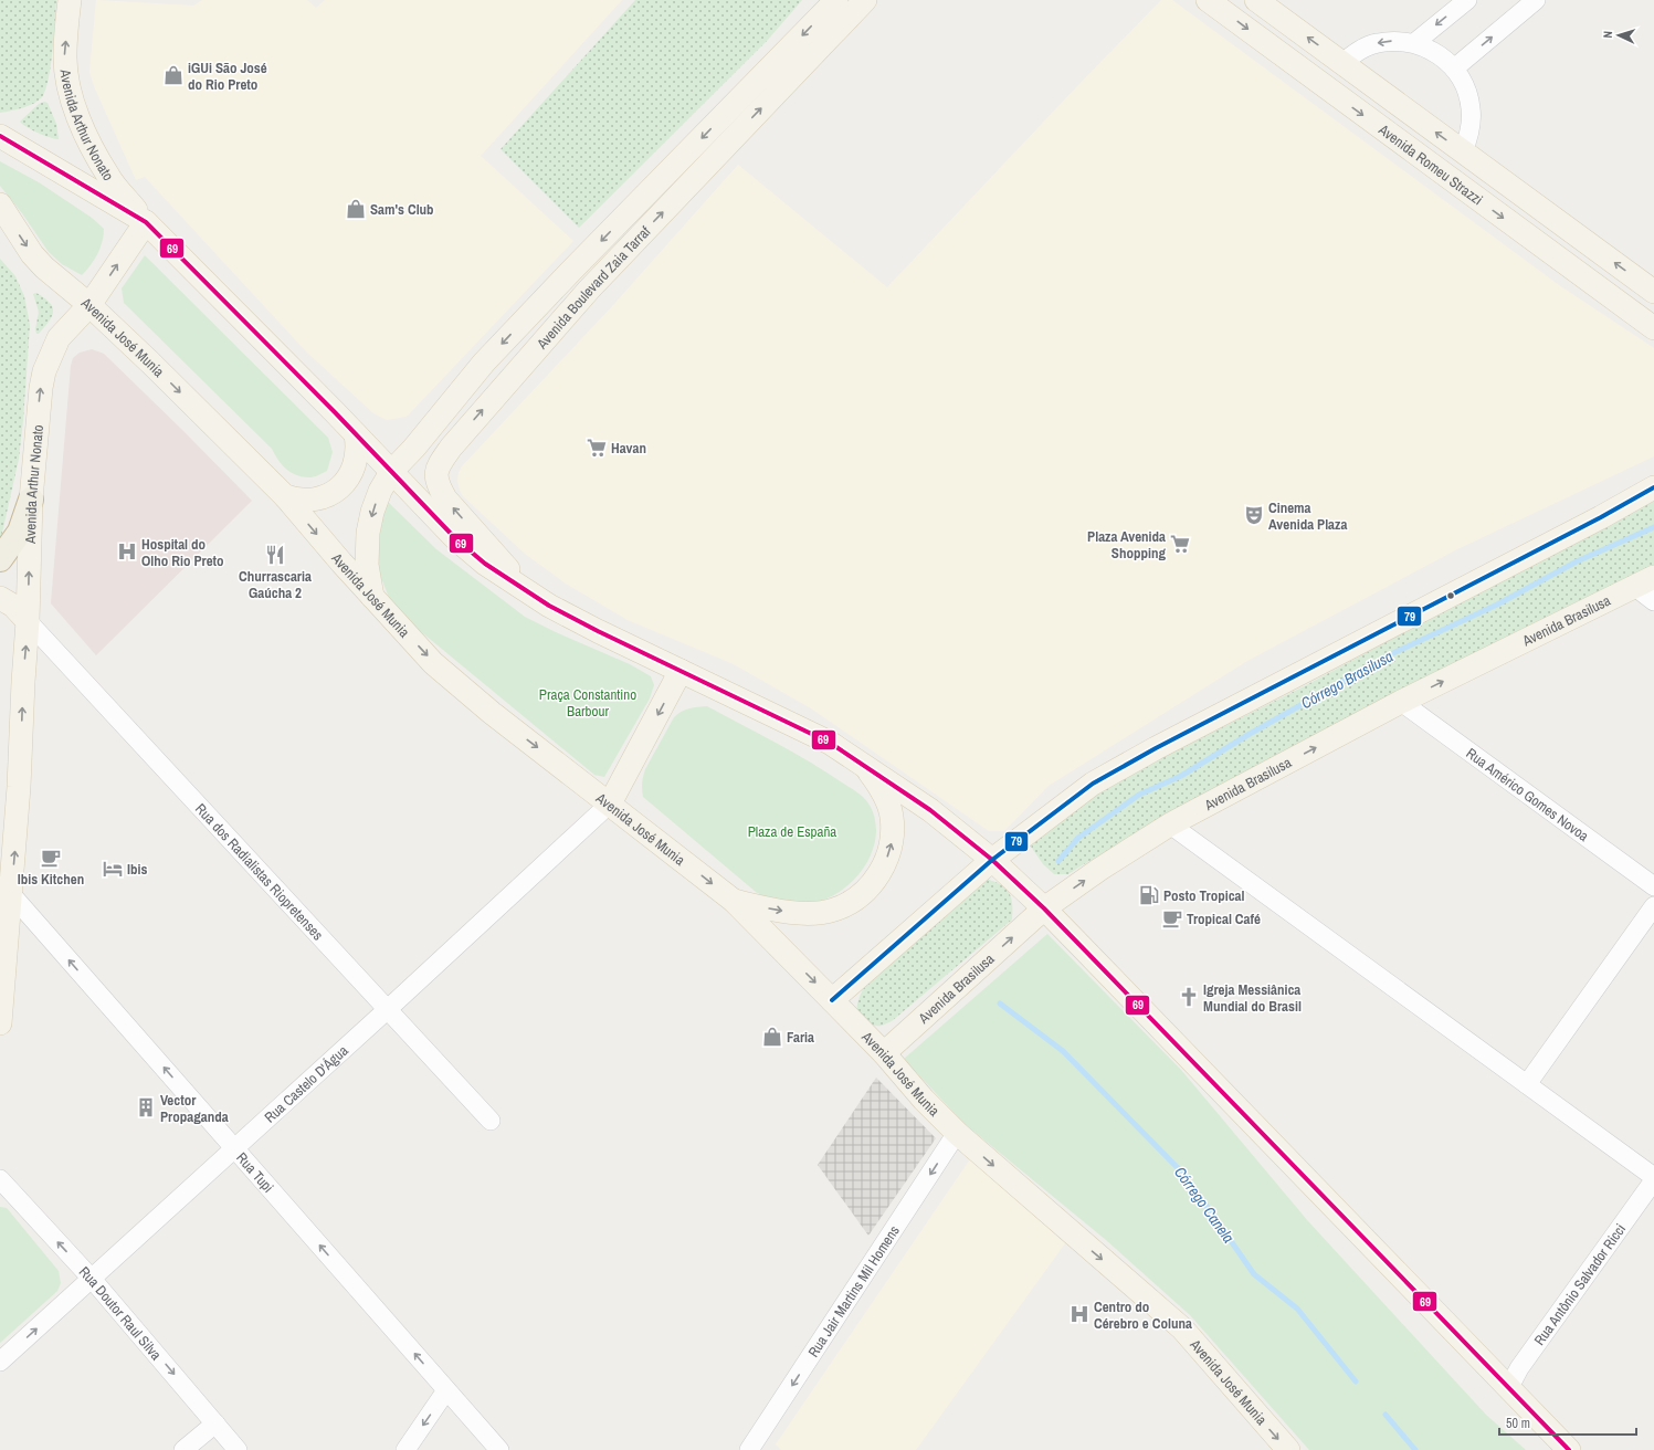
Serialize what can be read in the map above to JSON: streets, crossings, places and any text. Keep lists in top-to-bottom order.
{
  "streets": {
    "main road": [
      "Avenida Arthur Nonato",
      "Avenida Romeu Strazzi",
      "Avenida Boulevard Zaia Tarraf",
      "Avenida José Munia",
      "Avenida Brasilusa"
    ],
    "street": [
      "Rua Américo Gomes Novoa",
      "Rua dos Radialistas Riopretenses",
      "Rua Castelo D'Água",
      "Rua Tupi",
      "Rua Antônio Salvador Ricci",
      "Rua Jair Martins Mil Homens",
      "Rua Doutor Raul Silva"
    ]
  },
  "crossings": [
    ["Avenida Arthur Nonato", "Avenida José Munia"],
    ["Avenida Arthur Nonato", "Rua dos Radialistas Riopretenses"],
    ["Avenida Arthur Nonato", "Rua Tupi"],
    ["Avenida Boulevard Zaia Tarraf", "Avenida José Munia"],
    ["Avenida José Munia", "Avenida Brasilusa"],
    ["Avenida José Munia", "Rua Castelo D'Água"],
    ["Avenida José Munia", "Rua Jair Martins Mil Homens"],
    ["Avenida Brasilusa", "Rua Américo Gomes Novoa"],
    ["Rua dos Radialistas Riopretenses", "Rua Castelo D'Água"],
    ["Rua Castelo D'Água", "Rua Tupi"],
    ["Rua Castelo D'Água", "Rua Doutor Raul Silva"]
  ],
  "one_way": ["Avenida Arthur Nonato", "Rua Tupi", "Rua Jair Martins Mil Homens"],
  "water": ["Córrego Brasilusa", "Córrego Canela"],
  "parks": ["Praça Constantino Barbour", "Plaza de España"],
  "places": {
    "shop": ["iGUi São José do Rio Preto", "Sam's Club", "Faria"],
    "supermarket": ["Havan", "Plaza Avenida Shopping"],
    "theatre": ["Cinema Avenida Plaza"],
    "hospital": ["Hospital do Olho Rio Preto", "Centro do Cérebro e Coluna"],
    "restaurant": ["Churrascaria Gaúcha 2"],
    "cafe": ["Ibis Kitchen", "Tropical Café"],
    "hotel": ["Ibis"],
    "fuel station": ["Posto Tropical"],
    "church": ["Igreja Messiânica Mundial do Brasil"],
    "building": ["Vector Propaganda"]
  },
  "lines": ["transit line 69", "transit line 79"],
  "scale_bar": "50 m",
  "north": "left"
}
